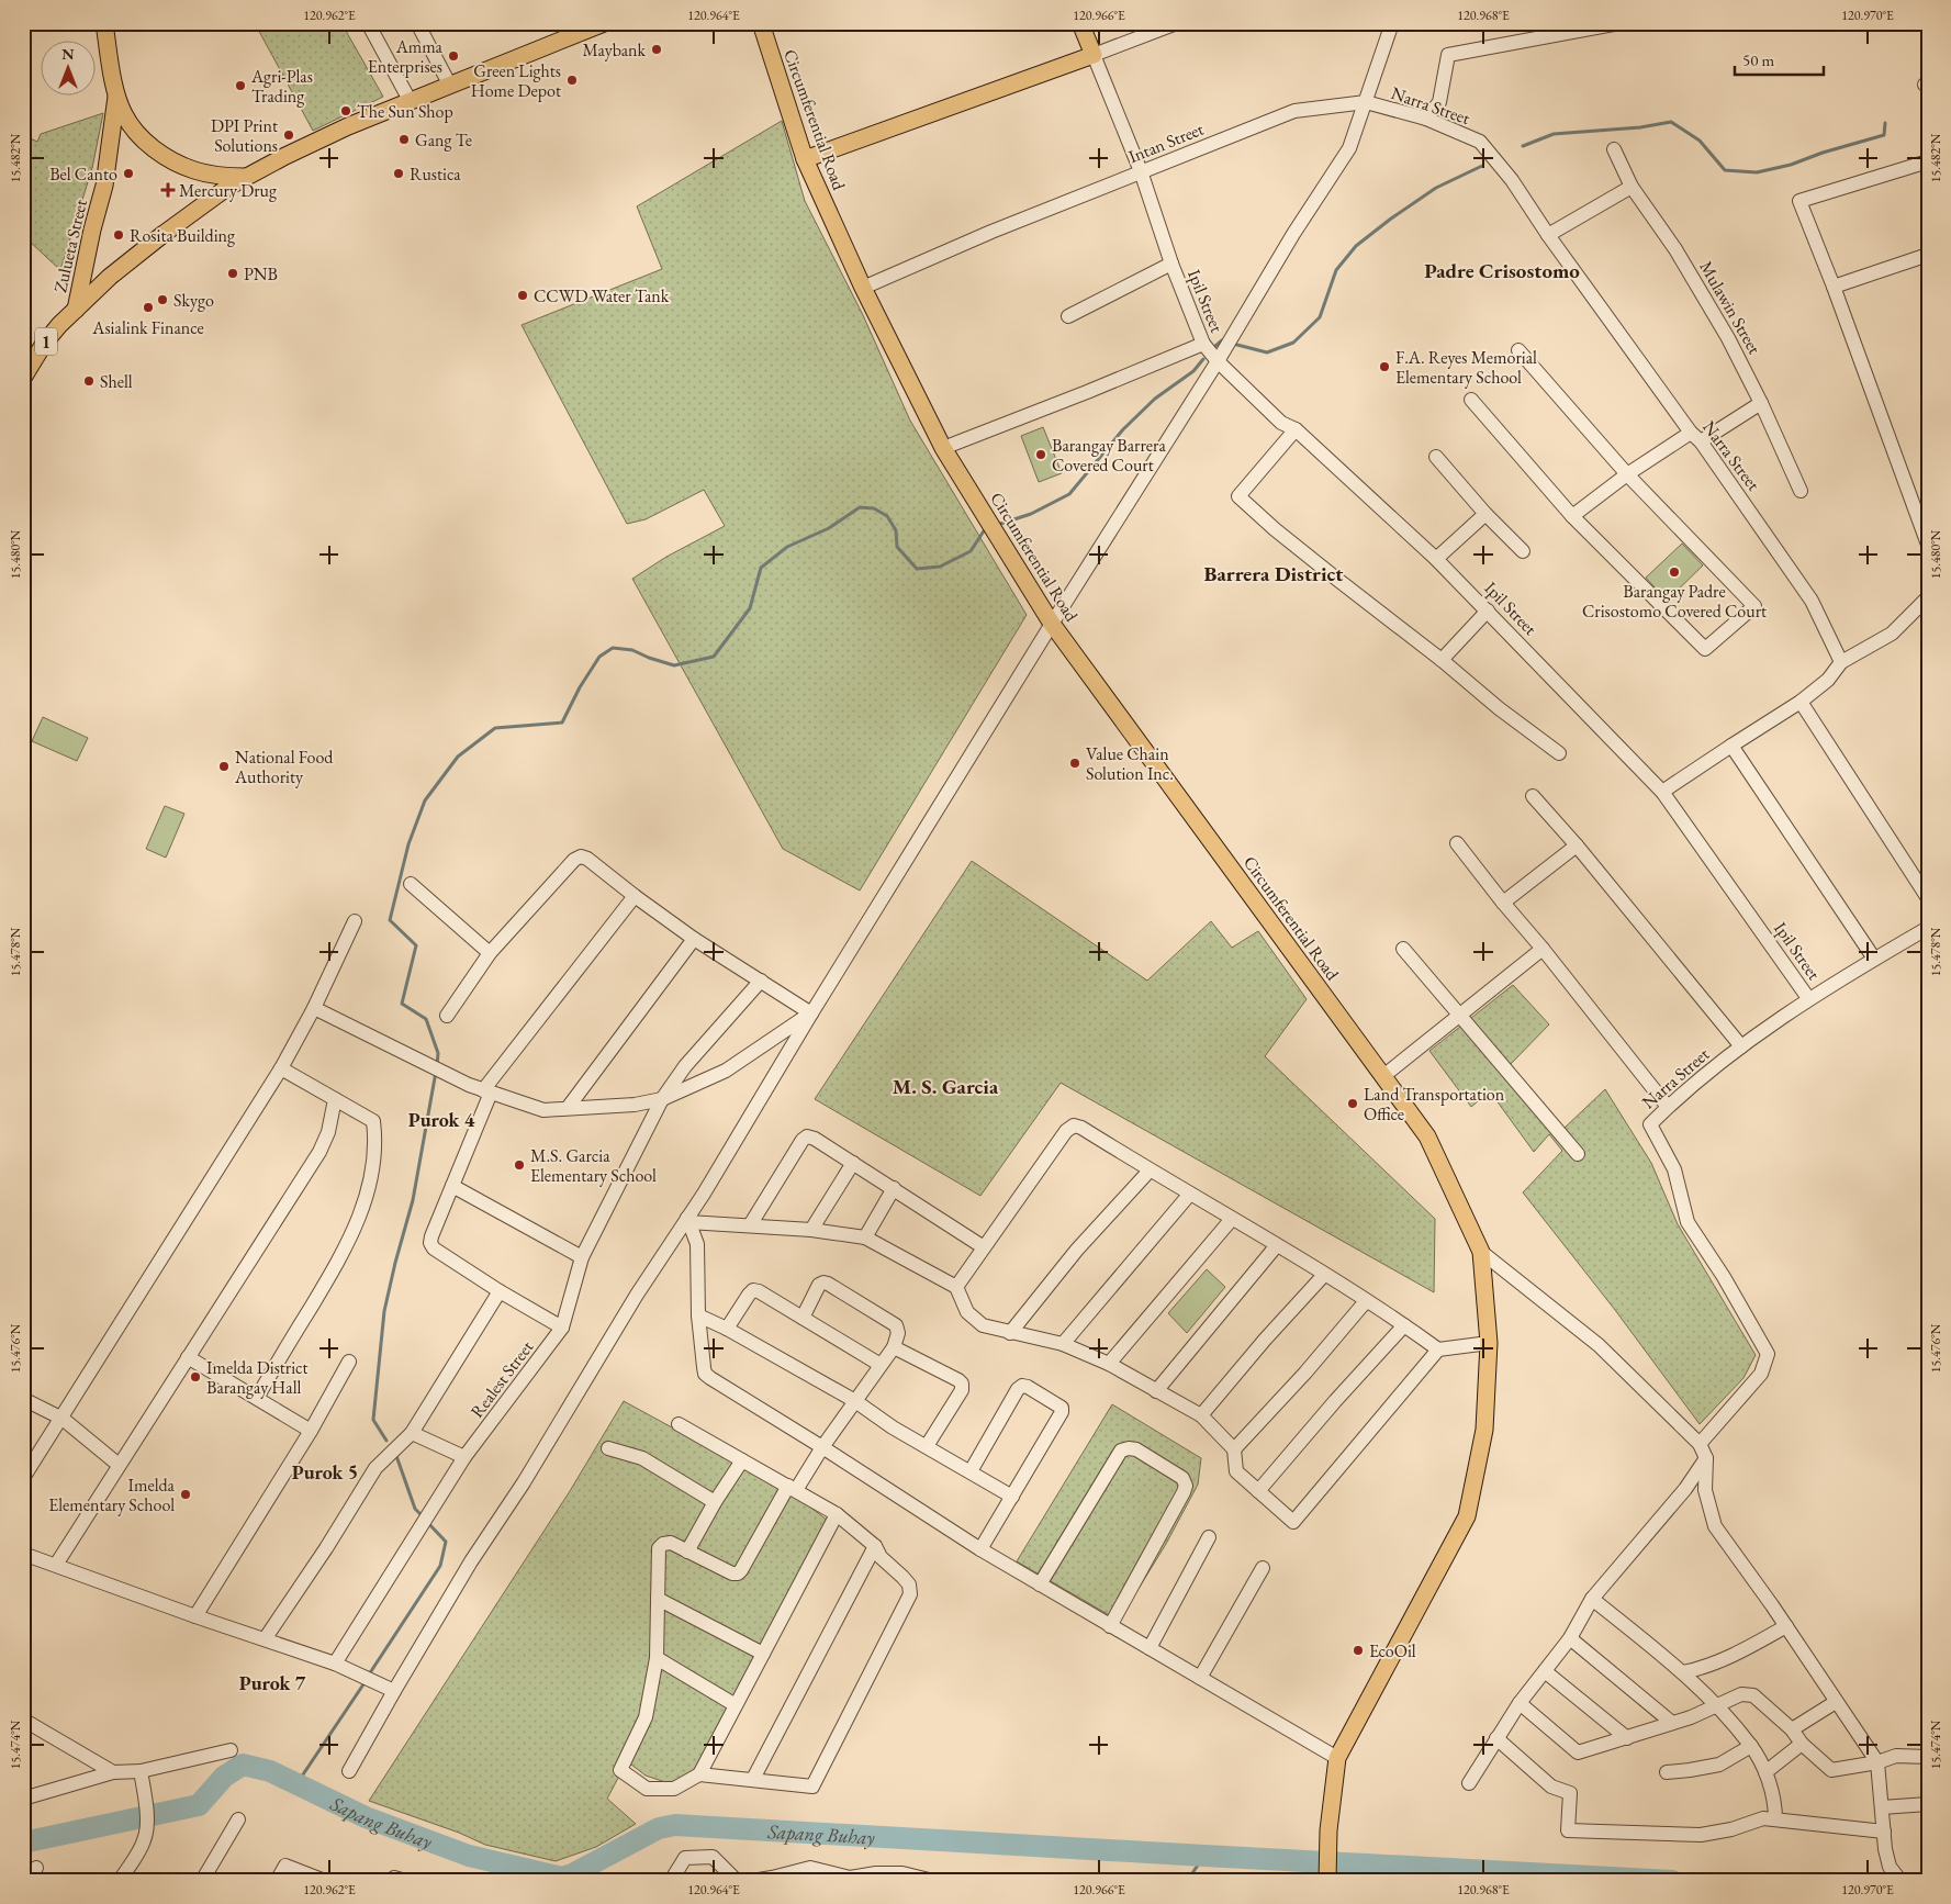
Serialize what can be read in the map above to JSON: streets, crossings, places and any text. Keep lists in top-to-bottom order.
{
  "streets": {
    "main road": ["Circumferential Road", "Zulueta Street", "1"],
    "street": [
      "Narra Street",
      "Intan Street",
      "Ipil Street",
      "Mulawin Street",
      "Realest Street"
    ]
  },
  "crossings": [
    ["Narra Street", "Intan Street"],
    ["Narra Street", "Ipil Street"],
    ["Circumferential Road", "Intan Street"],
    ["Intan Street", "Ipil Street"],
    ["Zulueta Street", "1"]
  ],
  "districts": [
    "Padre Crisostomo",
    "Barrera District",
    "M. S. Garcia",
    "Purok 4",
    "Purok 5",
    "Purok 7"
  ],
  "water": ["Sapang Buhay"],
  "places": {
    "other": [
      "Maybank",
      "Amma Enterprises",
      "Green Lights Home Depot",
      "Agri-Plas Trading",
      "The Sun Shop",
      "DPI Print Solutions",
      "Gang Te",
      "Bel Canto",
      "Rustica",
      "Rosita Building",
      "PNB",
      "CCWD Water Tank",
      "Skygo",
      "Asialink Finance",
      "F.A. Reyes Memorial Elementary School",
      "Shell",
      "Barangay Barrera Covered Court",
      "Barangay Padre Crisostomo Covered Court",
      "Value Chain Solution Inc.",
      "National Food Authority",
      "Land Transportation Office",
      "M.S. Garcia Elementary School",
      "Imelda District Barangay Hall",
      "Imelda Elementary School",
      "EcoOil"
    ],
    "health": ["Mercury Drug"]
  },
  "scale_bar": "50 m",
  "north": "top",
  "coordinates": [
    "120.962°E",
    "120.964°E",
    "120.966°E",
    "120.968°E",
    "120.970°E",
    "15.482°N",
    "15.480°N",
    "15.478°N",
    "15.476°N",
    "15.474°N"
  ]
}
